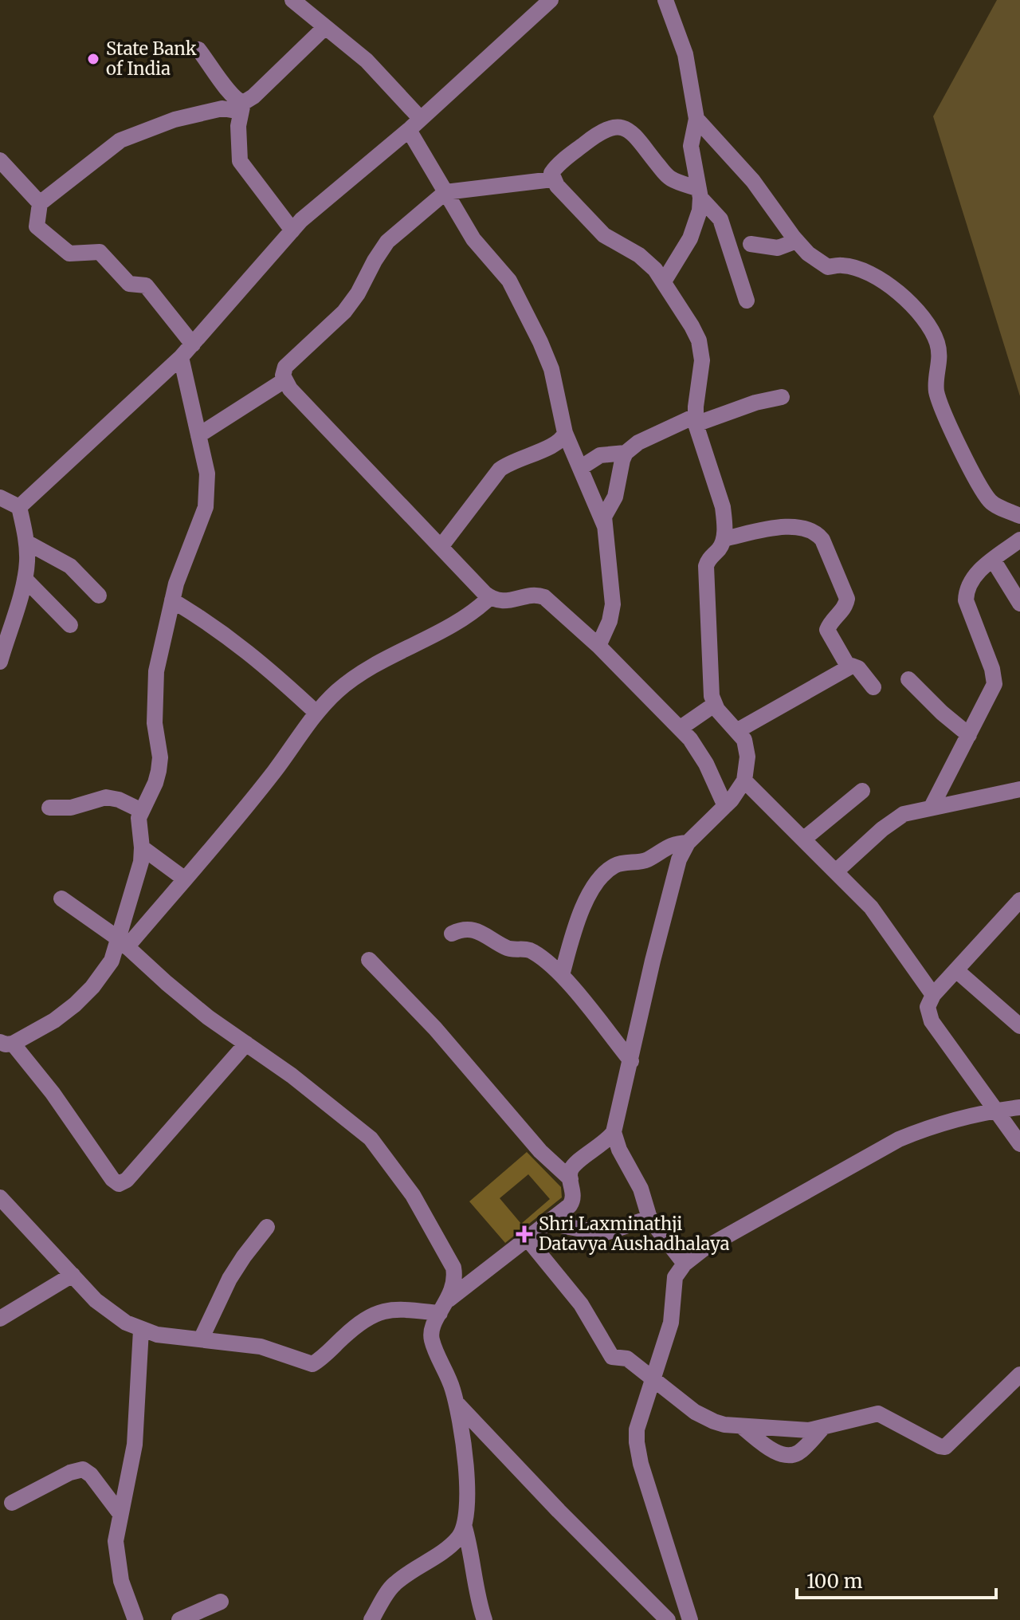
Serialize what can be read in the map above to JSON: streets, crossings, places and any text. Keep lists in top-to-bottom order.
{
  "places": {
    "other": ["State Bank of India"],
    "health": ["Shri Laxminathji Datavya Aushadhalaya"]
  },
  "scale_bar": "100 m"
}
